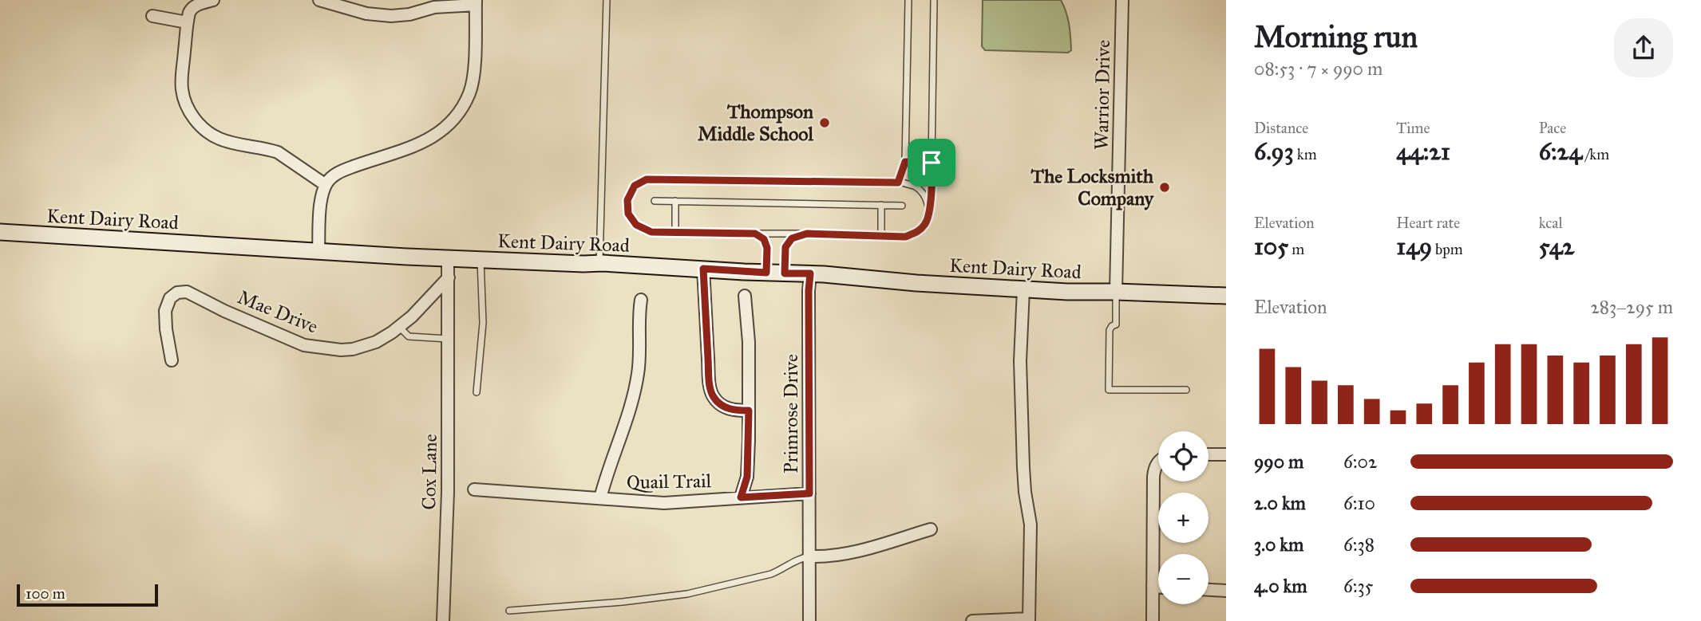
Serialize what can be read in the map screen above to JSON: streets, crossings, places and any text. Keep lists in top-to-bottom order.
{
  "streets": {
    "street": [
      "Warrior Drive",
      "Kent Dairy Road",
      "Mae Drive",
      "Primrose Drive",
      "Cox Lane",
      "Quail Trail"
    ]
  },
  "crossings": [
    ["Warrior Drive", "Kent Dairy Road"],
    ["Kent Dairy Road", "Primrose Drive"],
    ["Kent Dairy Road", "Cox Lane"],
    ["Mae Drive", "Cox Lane"],
    ["Primrose Drive", "Quail Trail"]
  ],
  "places": ["Thompson Middle School", "The Locksmith Company"],
  "scale_bar": "100 m",
  "page": {
    "heading": ["Morning run", "08:53 · 7 × 990 m"],
    "stats": [
      ["Distance", "6.93 km"],
      ["Time", "44:21"],
      ["Pace", "6:24 /km"],
      ["Elevation", "105 m"],
      ["Heart rate", "149 bpm"],
      ["kcal", "542"]
    ],
    "chart": ["Elevation", "283–295 m"],
    "map_buttons": ["+", "−"],
    "list": [
      {
        "name": "990 m",
        "note": "6:02"
      },
      {
        "name": "2.0 km",
        "note": "6:10"
      },
      {
        "name": "3.0 km",
        "note": "6:38"
      },
      {
        "name": "4.0 km",
        "note": "6:35"
      }
    ],
    "scale": "100 m"
  }
}
